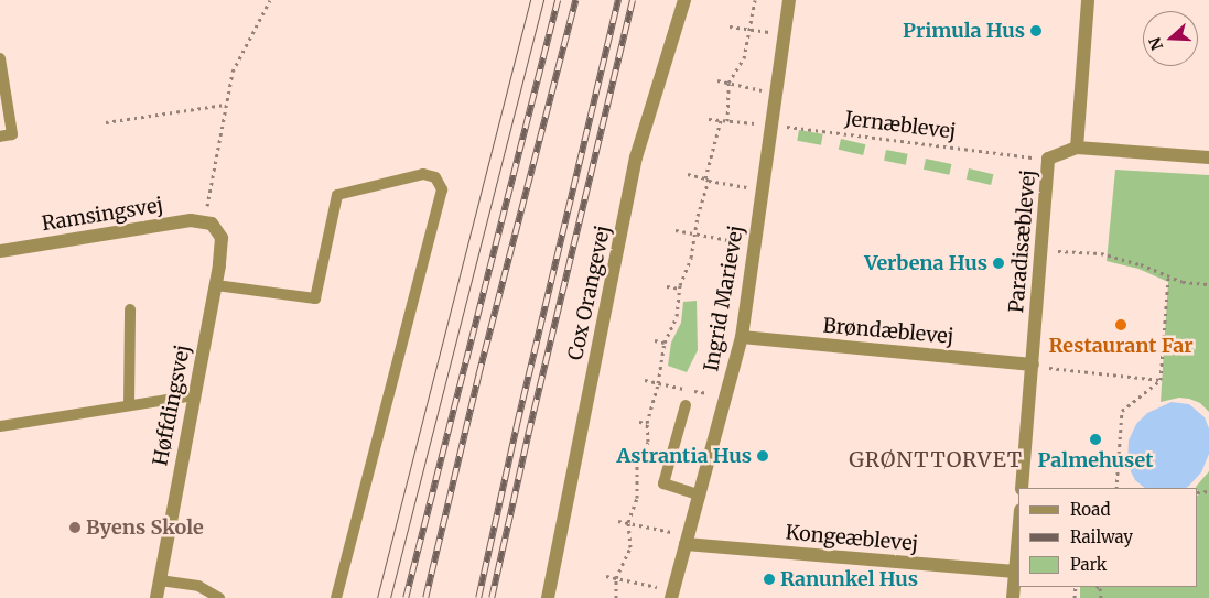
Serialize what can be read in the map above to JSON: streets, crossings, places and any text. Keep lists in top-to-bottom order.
{
  "streets": {
    "street": [
      "Ramsingsvej",
      "Paradisæblevej",
      "Cox Orangevej",
      "Ingrid Marievej",
      "Brøndæblevej",
      "Høffdingsvej",
      "Kongeæblevej"
    ],
    "path": ["Jernæblevej"]
  },
  "crossings": [
    ["Jernæblevej", "Ingrid Marievej"],
    ["Ramsingsvej", "Høffdingsvej"],
    ["Paradisæblevej", "Brøndæblevej"],
    ["Ingrid Marievej", "Brøndæblevej"],
    ["Ingrid Marievej", "Kongeæblevej"]
  ],
  "districts": ["GRØNTTORVET"],
  "places": [
    "Primula Hus",
    "Verbena Hus",
    "Restaurant Far",
    "Palmehuset",
    "Astrantia Hus",
    "Byens Skole",
    "Ranunkel Hus"
  ],
  "legend": ["Road", "Railway", "Park"],
  "north": "left"
}
